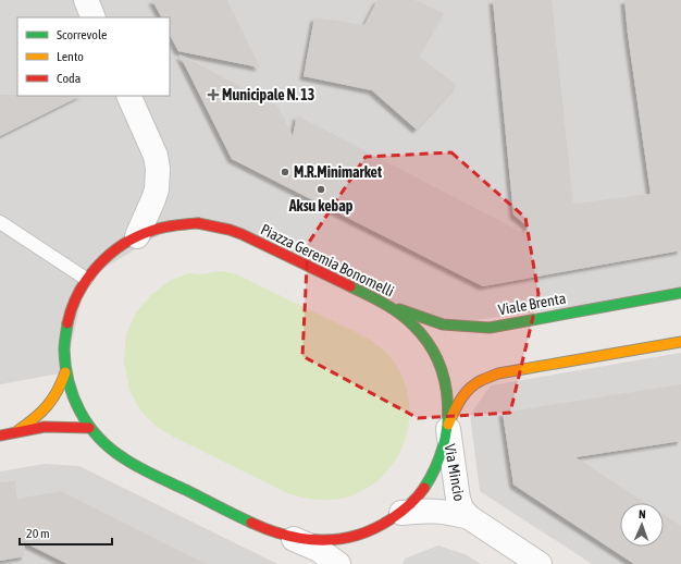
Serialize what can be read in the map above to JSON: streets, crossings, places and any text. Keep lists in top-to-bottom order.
{
  "streets": {
    "street": ["Piazza Geremia Bonomelli", "Viale Brenta", "Via Mincio"]
  },
  "crossings": [
    ["Piazza Geremia Bonomelli", "Viale Brenta"],
    ["Piazza Geremia Bonomelli", "Via Mincio"]
  ],
  "places": {
    "health": ["Municipale N. 13"],
    "other": ["M.R.Minimarket", "Aksu kebap"]
  },
  "legend": ["Scorrevole", "Lento", "Coda"],
  "scale_bar": "20 m",
  "north": "top"
}
